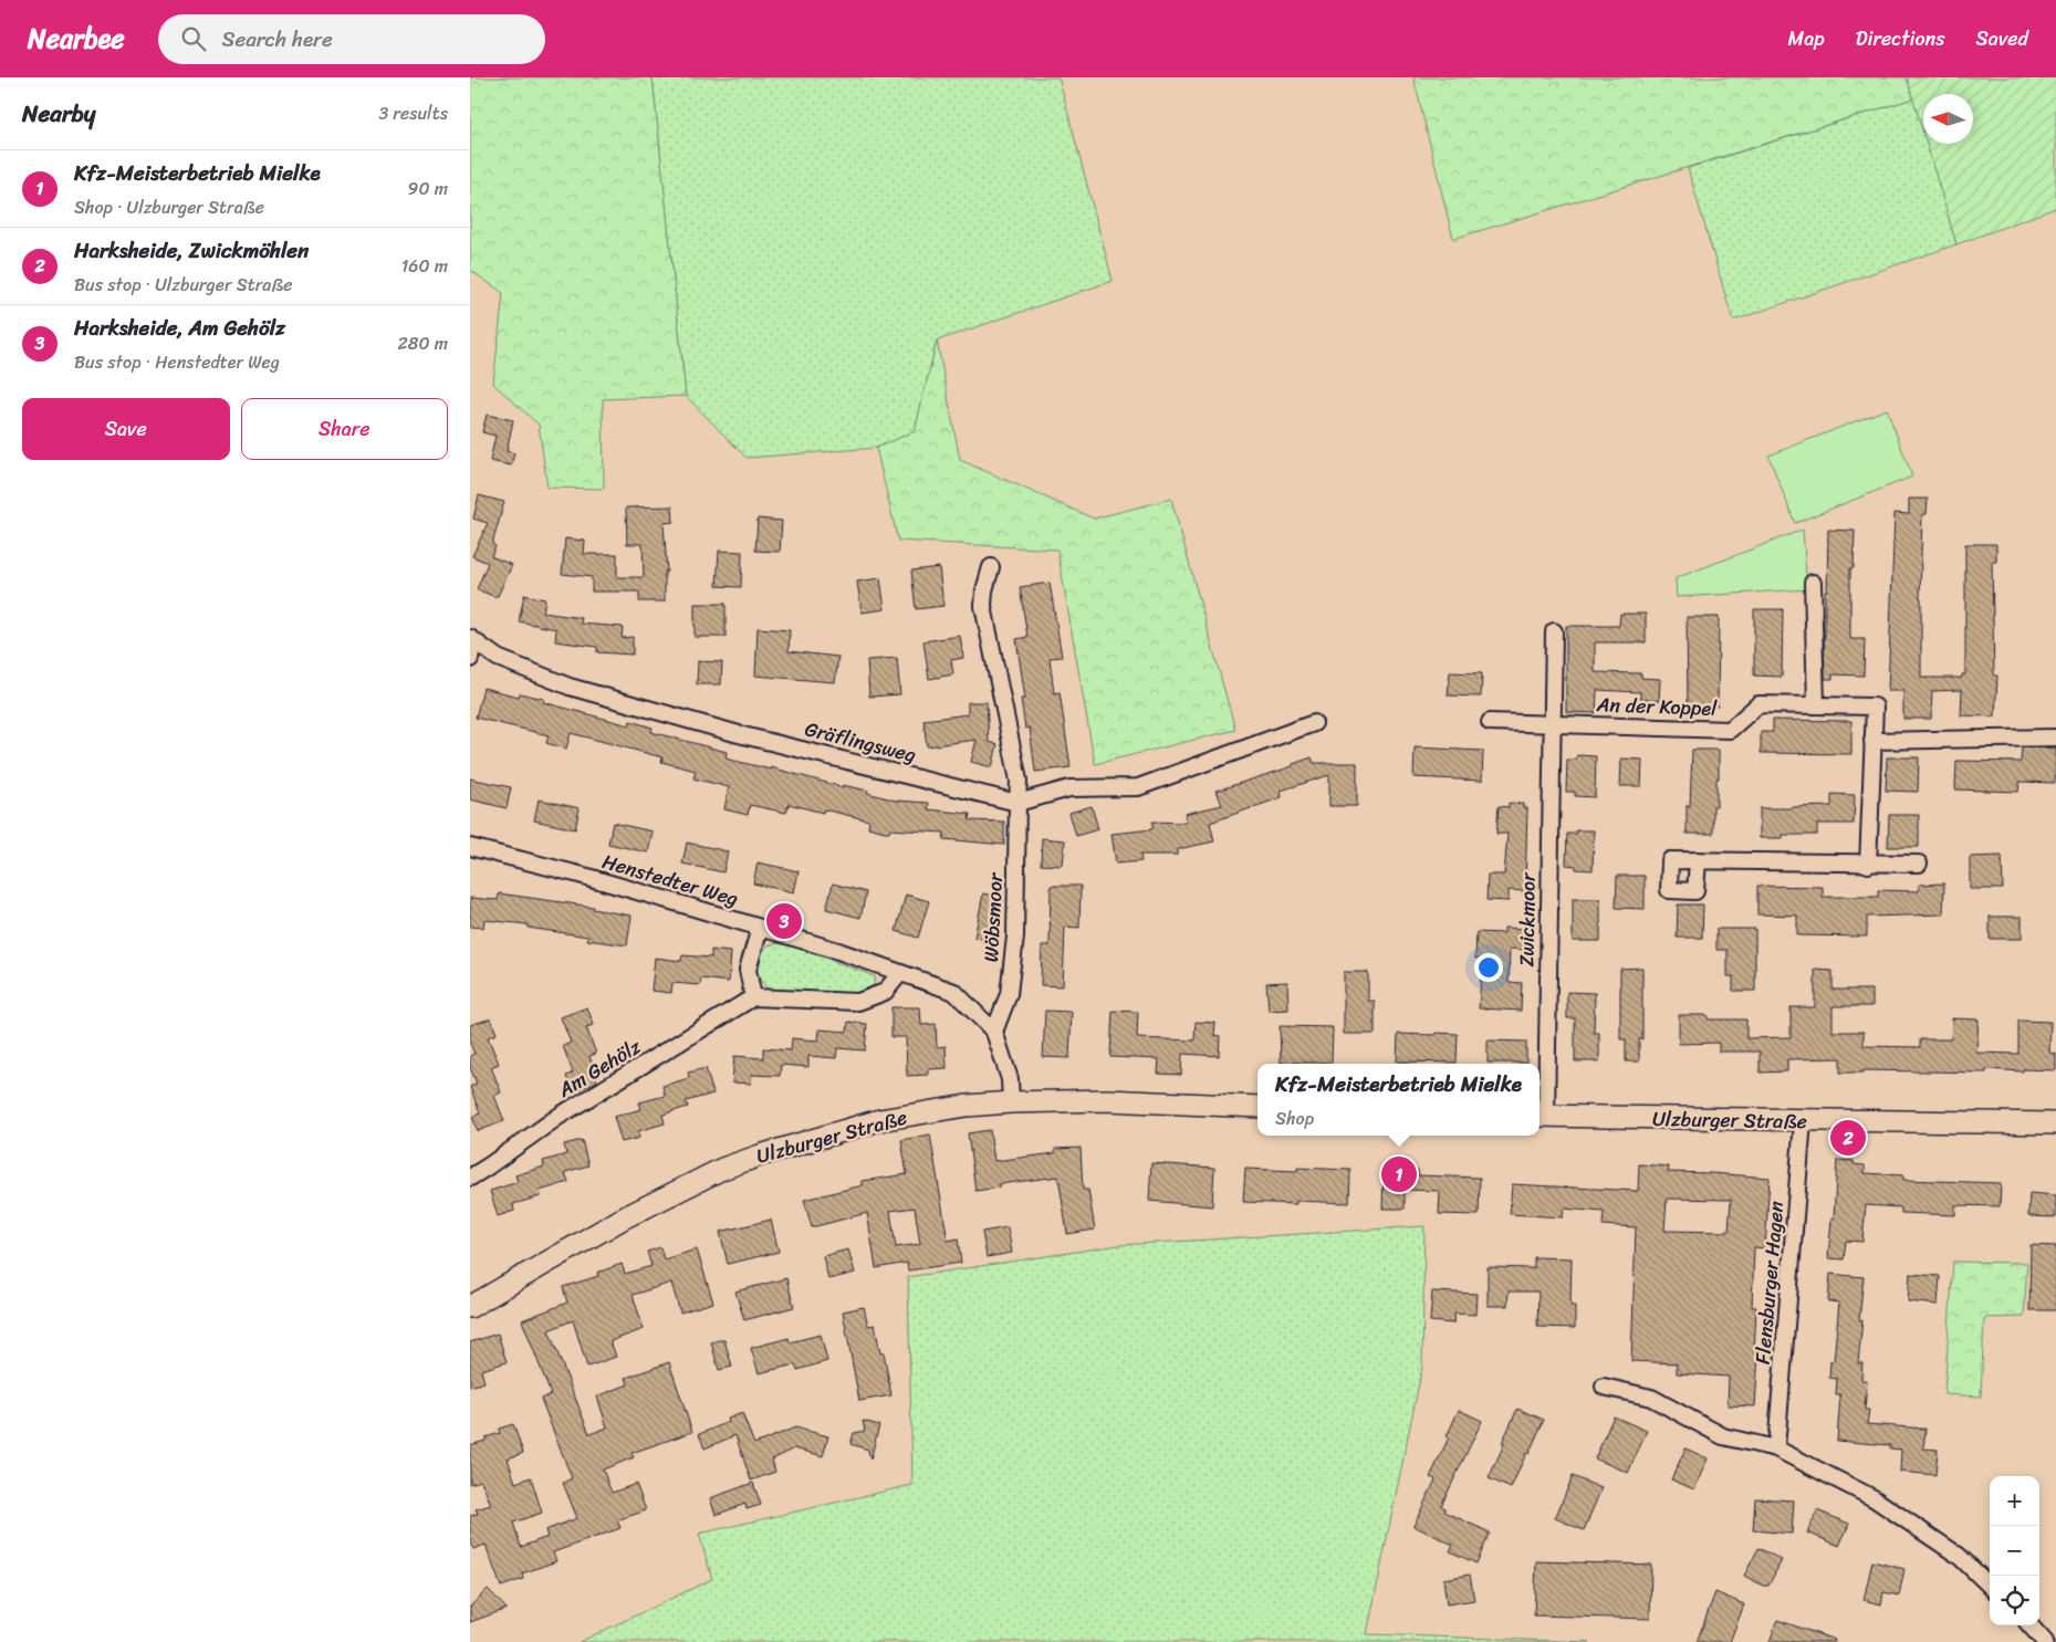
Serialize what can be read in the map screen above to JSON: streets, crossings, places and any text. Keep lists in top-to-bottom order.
{
  "streets": {
    "main road": ["Ulzburger Straße"],
    "street": [
      "An der Koppel",
      "Gräflingsweg",
      "Henstedter Weg",
      "Wöbsmoor",
      "Zwickmoor",
      "Am Gehölz",
      "Flensburger Hagen"
    ]
  },
  "crossings": [
    ["An der Koppel", "Zwickmoor"],
    ["Gräflingsweg", "Wöbsmoor"],
    ["Henstedter Weg", "Wöbsmoor"],
    ["Henstedter Weg", "Ulzburger Straße"],
    ["Zwickmoor", "Ulzburger Straße"],
    ["Ulzburger Straße", "Flensburger Hagen"]
  ],
  "north": "left",
  "page": {
    "header": "Nearbee",
    "search": "Search here",
    "nav": ["Map", "Directions", "Saved"],
    "heading": ["Nearby", "3 results"],
    "list": [
      {
        "mark": "1",
        "name": "Kfz-Meisterbetrieb Mielke",
        "note": "Shop · Ulzburger Straße",
        "value": "90 m"
      },
      {
        "mark": "2",
        "name": "Harksheide, Zwickmöhlen",
        "note": "Bus stop · Ulzburger Straße",
        "value": "160 m"
      },
      {
        "mark": "3",
        "name": "Harksheide, Am Gehölz",
        "note": "Bus stop · Henstedter Weg",
        "value": "280 m"
      }
    ],
    "buttons": ["Save", "Share"],
    "pins": ["3", "2", "1"],
    "popup": ["Kfz-Meisterbetrieb Mielke", "Shop"],
    "map_buttons": ["+", "−"]
  }
}
